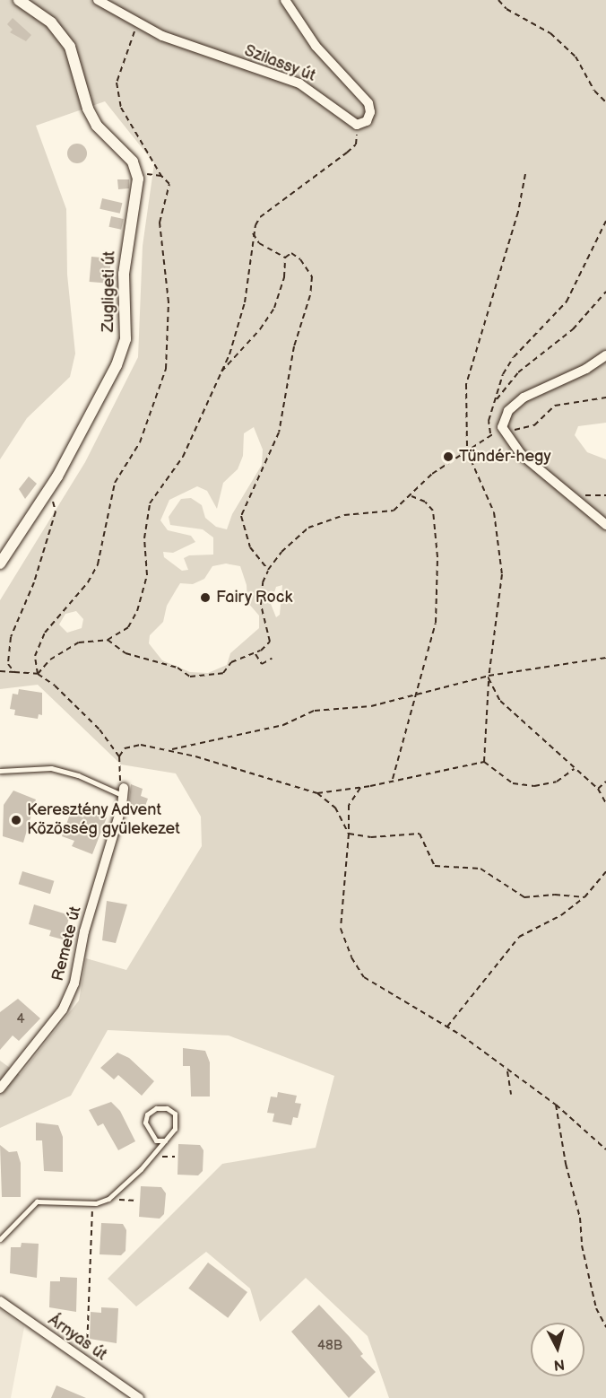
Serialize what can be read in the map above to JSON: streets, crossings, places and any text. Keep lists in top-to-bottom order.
{
  "streets": {
    "street": [
      "Szilassy út",
      "Zugligeti út",
      "Remete út",
      "Árnyas út"
    ]
  },
  "places": ["Tündér-hegy", "Fairy Rock", "Keresztény Advent Közösség gyülekezet"],
  "house_numbers": ["4", "48B"],
  "north": "bottom"
}
